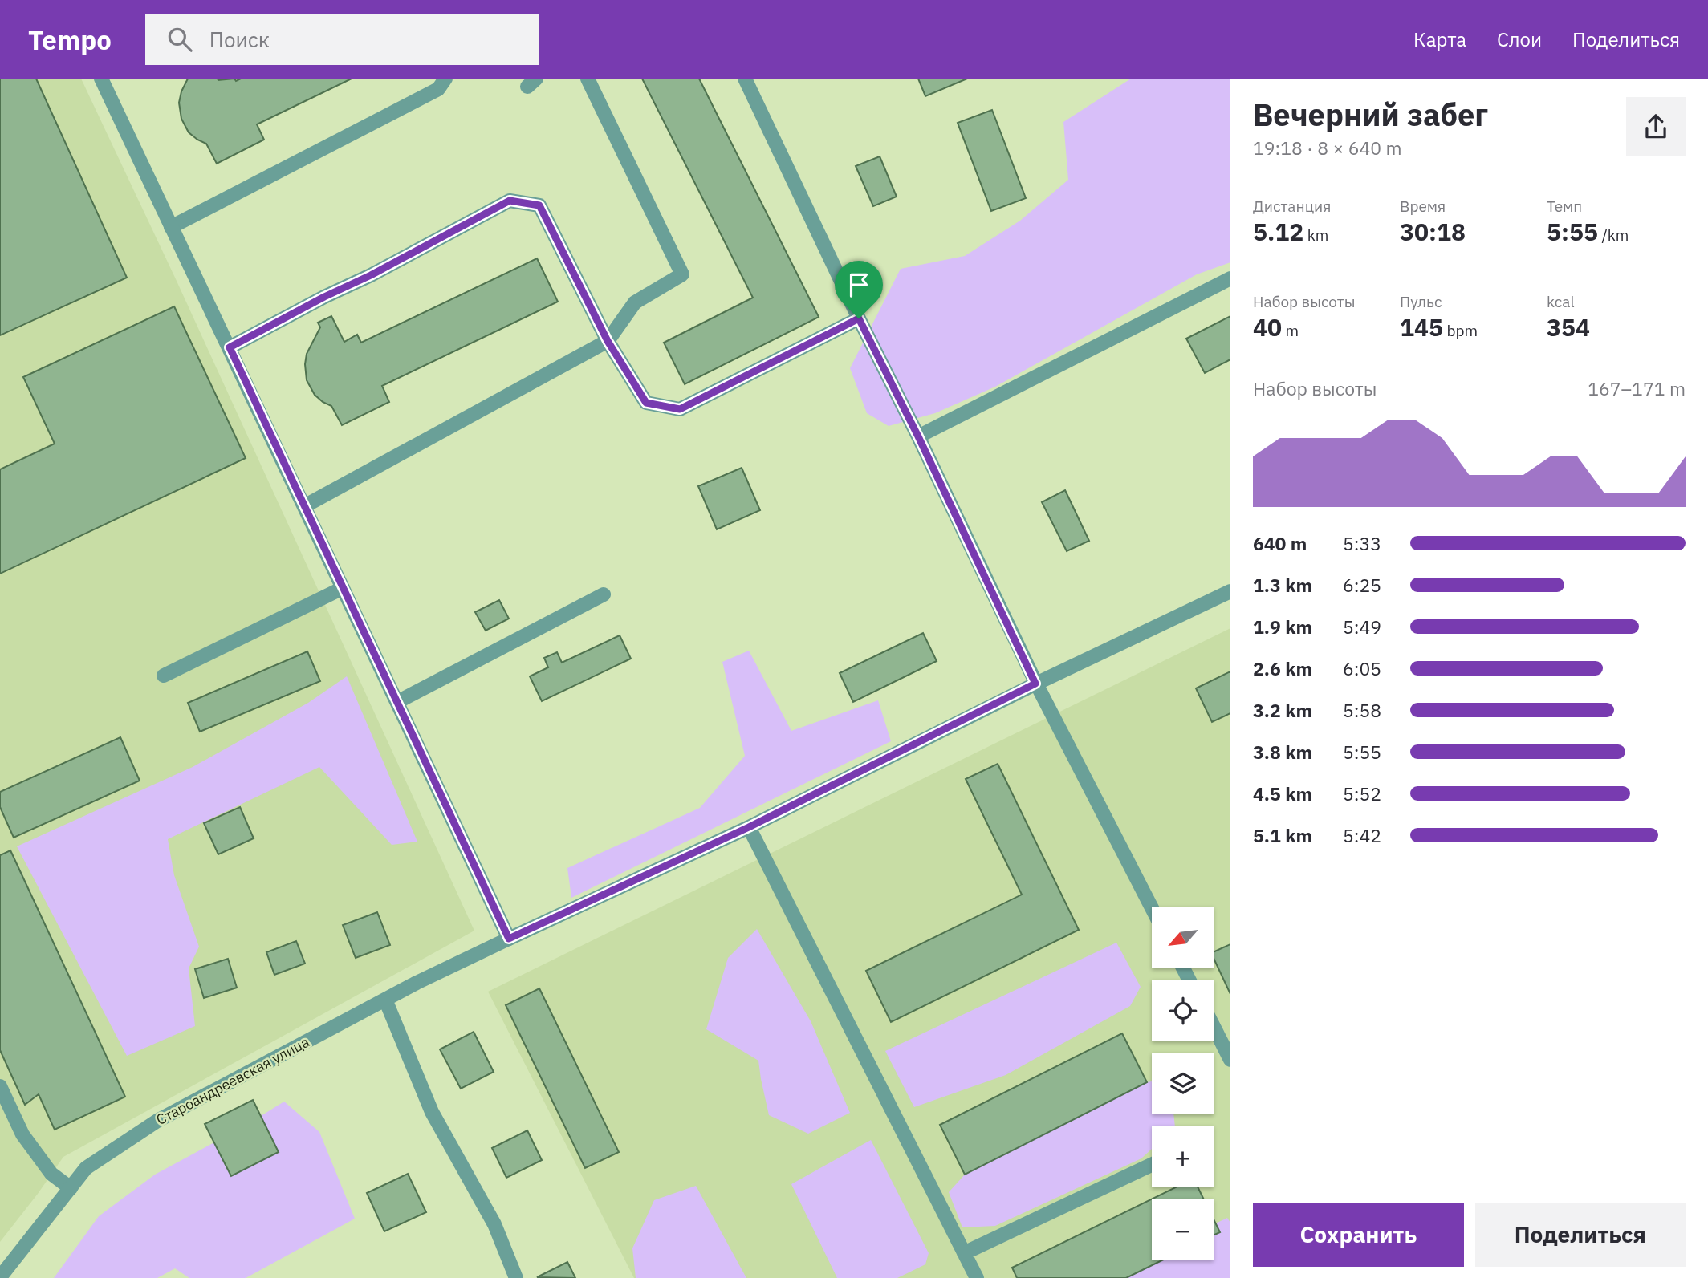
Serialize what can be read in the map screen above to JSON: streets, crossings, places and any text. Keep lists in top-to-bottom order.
{
  "streets": {
    "street": ["Староандреевская улица"]
  },
  "north": "bottom left",
  "page": {
    "header": "Tempo",
    "search": "Поиск",
    "nav": ["Карта", "Слои", "Поделиться"],
    "heading": ["Вечерний забег", "19:18 · 8 × 640 m"],
    "stats": [
      ["Дистанция", "5.12 km"],
      ["Время", "30:18"],
      ["Темп", "5:55 /km"],
      ["Набор высоты", "40 m"],
      ["Пульс", "145 bpm"],
      ["kcal", "354"]
    ],
    "chart": ["Набор высоты", "167–171 m"],
    "list": [
      {
        "name": "640 m",
        "note": "5:33"
      },
      {
        "name": "1.3 km",
        "note": "6:25"
      },
      {
        "name": "1.9 km",
        "note": "5:49"
      },
      {
        "name": "2.6 km",
        "note": "6:05"
      },
      {
        "name": "3.2 km",
        "note": "5:58"
      },
      {
        "name": "3.8 km",
        "note": "5:55"
      },
      {
        "name": "4.5 km",
        "note": "5:52"
      },
      {
        "name": "5.1 km",
        "note": "5:42"
      }
    ],
    "map_buttons": ["+", "−"],
    "buttons": ["Сохранить", "Поделиться"]
  }
}
